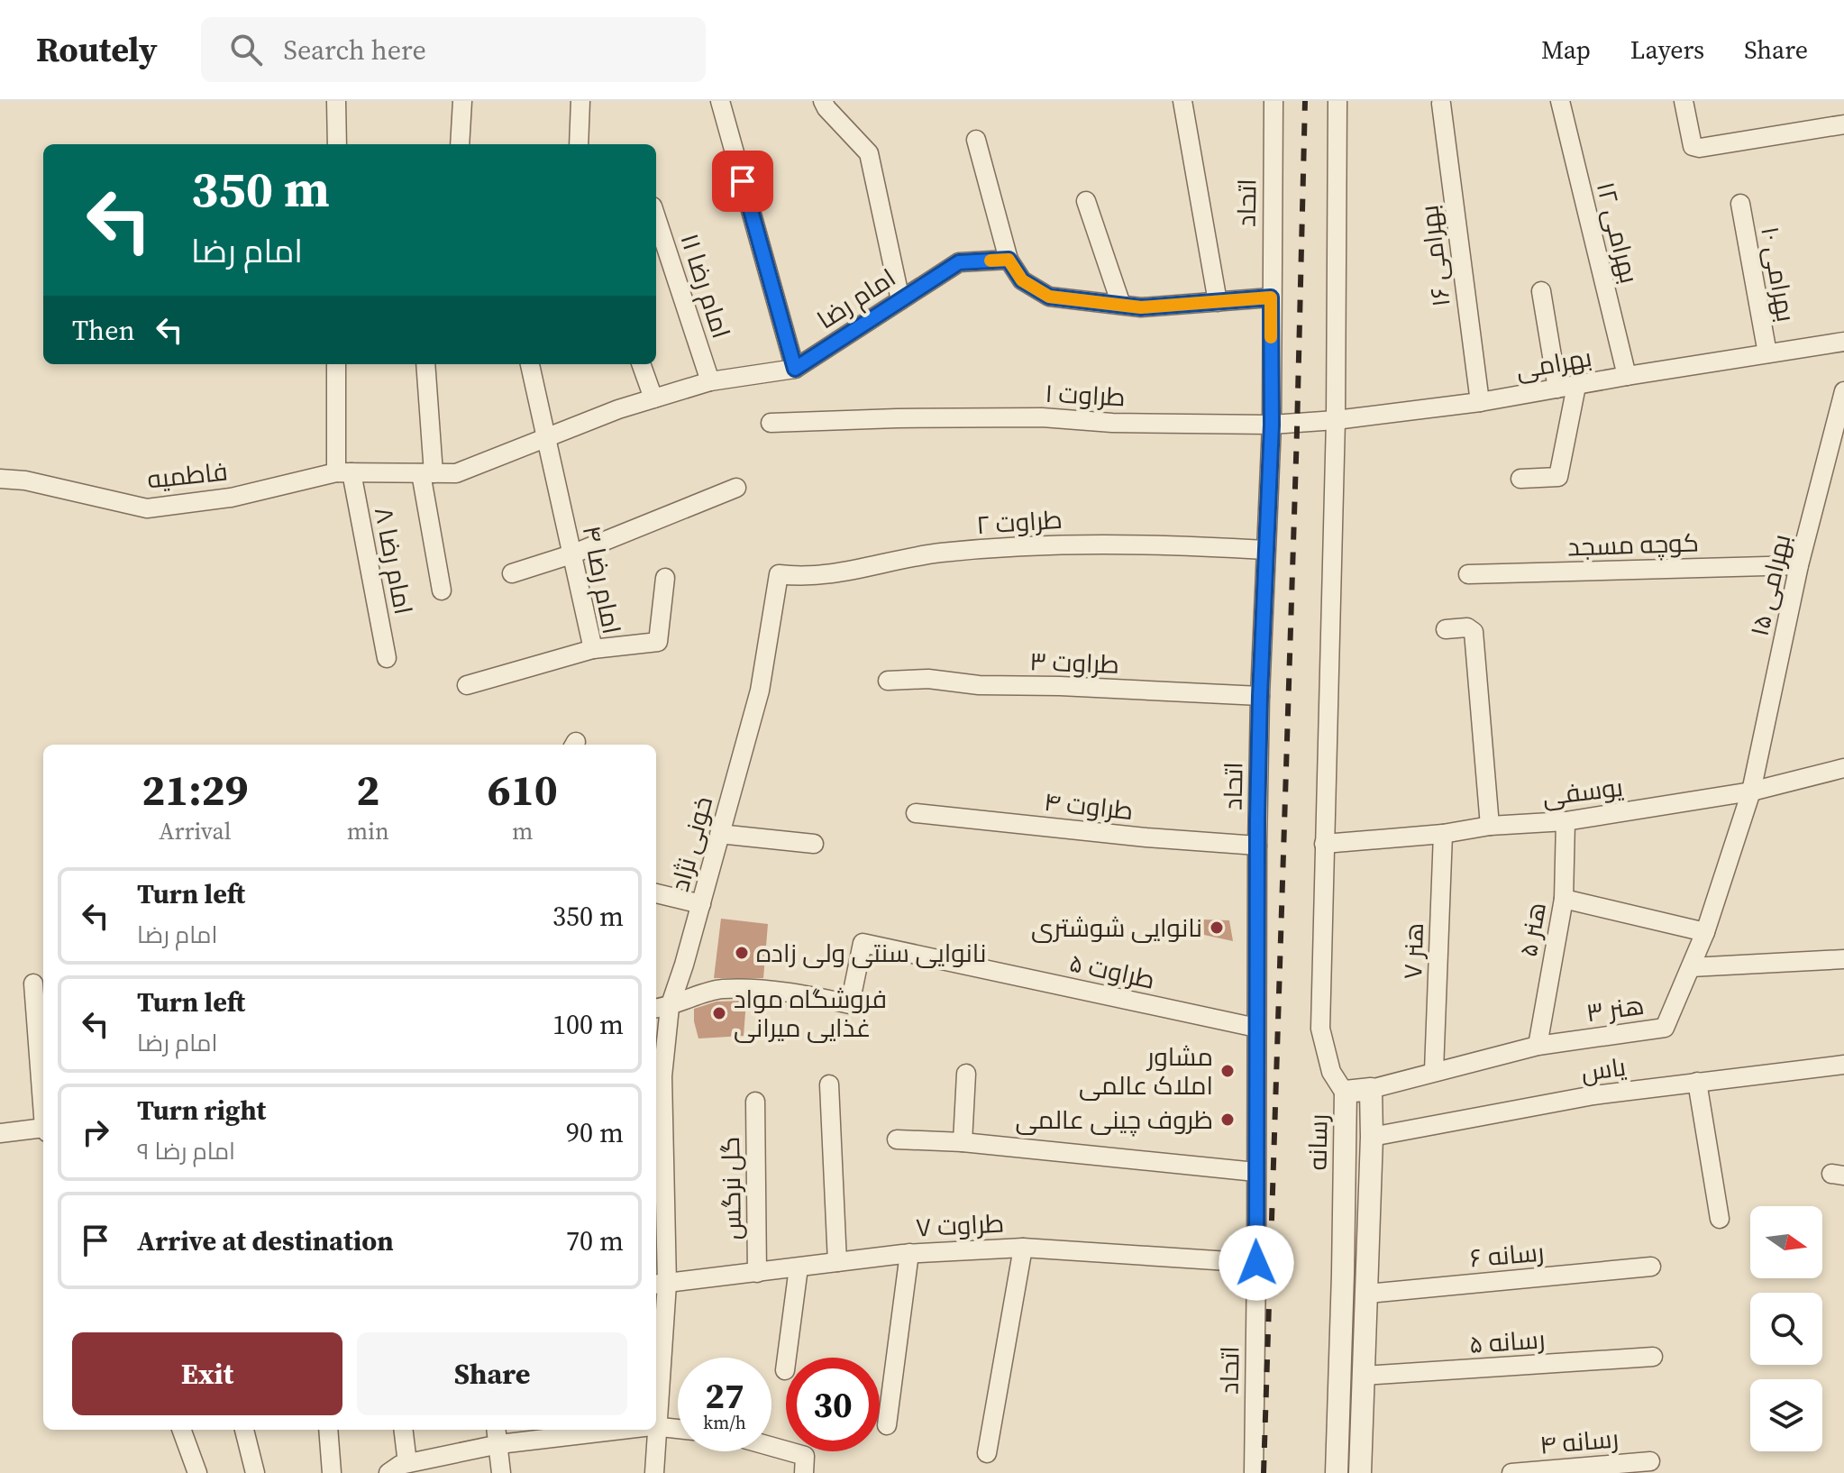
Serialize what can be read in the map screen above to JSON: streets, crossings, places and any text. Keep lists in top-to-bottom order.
{
  "streets": {
    "street": [
      "اتحاد",
      "بهرامی ۱۲",
      "بهرامی ۱۶",
      "بهرامی ۱۰",
      "امام رضا ۱۱",
      "امام رضا",
      "بهرامی",
      "طراوت ۱",
      "فاطمیه",
      "طراوت ۲",
      "کوچه مسجد",
      "امام رضا ۸",
      "امام رضا ۴",
      "بهرامی ۱۵",
      "طراوت ۳",
      "یوسفی",
      "طراوت ۴",
      "خونی نژاد",
      "هنر ۵",
      "هنر ۷",
      "طراوت ۵",
      "هنر ۳",
      "یاس",
      "رسانه",
      "گل نرگس",
      "طراوت ۷",
      "رسانه ۶",
      "رسانه ۵",
      "رسانه ۴"
    ]
  },
  "crossings": [
    ["اتحاد", "بهرامی"],
    ["اتحاد", "طراوت ۱"],
    ["اتحاد", "طراوت ۲"],
    ["اتحاد", "طراوت ۳"],
    ["اتحاد", "طراوت ۴"],
    ["اتحاد", "طراوت ۵"],
    ["اتحاد", "طراوت ۷"],
    ["بهرامی ۱۲", "بهرامی"],
    ["بهرامی ۱۶", "بهرامی"],
    ["بهرامی ۱۰", "بهرامی"],
    ["امام رضا ۱۱", "امام رضا"],
    ["امام رضا", "فاطمیه"],
    ["امام رضا", "امام رضا ۸"],
    ["امام رضا", "امام رضا ۴"],
    ["بهرامی", "طراوت ۱"],
    ["فاطمیه", "امام رضا ۸"],
    ["طراوت ۲", "خونی نژاد"],
    ["کوچه مسجد", "بهرامی ۱۵"],
    ["بهرامی ۱۵", "یوسفی"],
    ["بهرامی ۱۵", "هنر ۳"],
    ["یوسفی", "هنر ۵"],
    ["یوسفی", "هنر ۷"],
    ["یوسفی", "هنر ۳"],
    ["خونی نژاد", "طراوت ۵"],
    ["خونی نژاد", "طراوت ۷"],
    ["هنر ۵", "هنر ۳"],
    ["هنر ۷", "هنر ۳"],
    ["هنر ۳", "رسانه"],
    ["یاس", "رسانه"],
    ["رسانه", "رسانه ۶"],
    ["رسانه", "رسانه ۵"],
    ["گل نرگس", "طراوت ۷"]
  ],
  "places": [
    "نانوایی شوشتری",
    "نانوایی سنتی ولی زاده",
    "فروشگاه مواد غذایی میرانی",
    "مشاور املاک عالمی",
    "ظروف چینی عالمی"
  ],
  "north": "right",
  "page": {
    "header": "Routely",
    "search": "Search here",
    "nav": ["Map", "Layers", "Share"],
    "turn": ["350 m", "امام رضا"],
    "then": "Then",
    "eta": [
      "21:29",
      "Arrival",
      "2",
      "min",
      "610",
      "m"
    ],
    "list": [
      {
        "name": "Turn left",
        "note": "امام رضا",
        "value": "350 m"
      },
      {
        "name": "Turn left",
        "note": "امام رضا",
        "value": "100 m"
      },
      {
        "name": "Turn right",
        "note": "امام رضا ۹",
        "value": "90 m"
      },
      {
        "name": "Arrive at destination",
        "value": "70 m"
      }
    ],
    "buttons": ["Exit", "Share"],
    "speed": "27 km/h",
    "limit": "30"
  }
}
